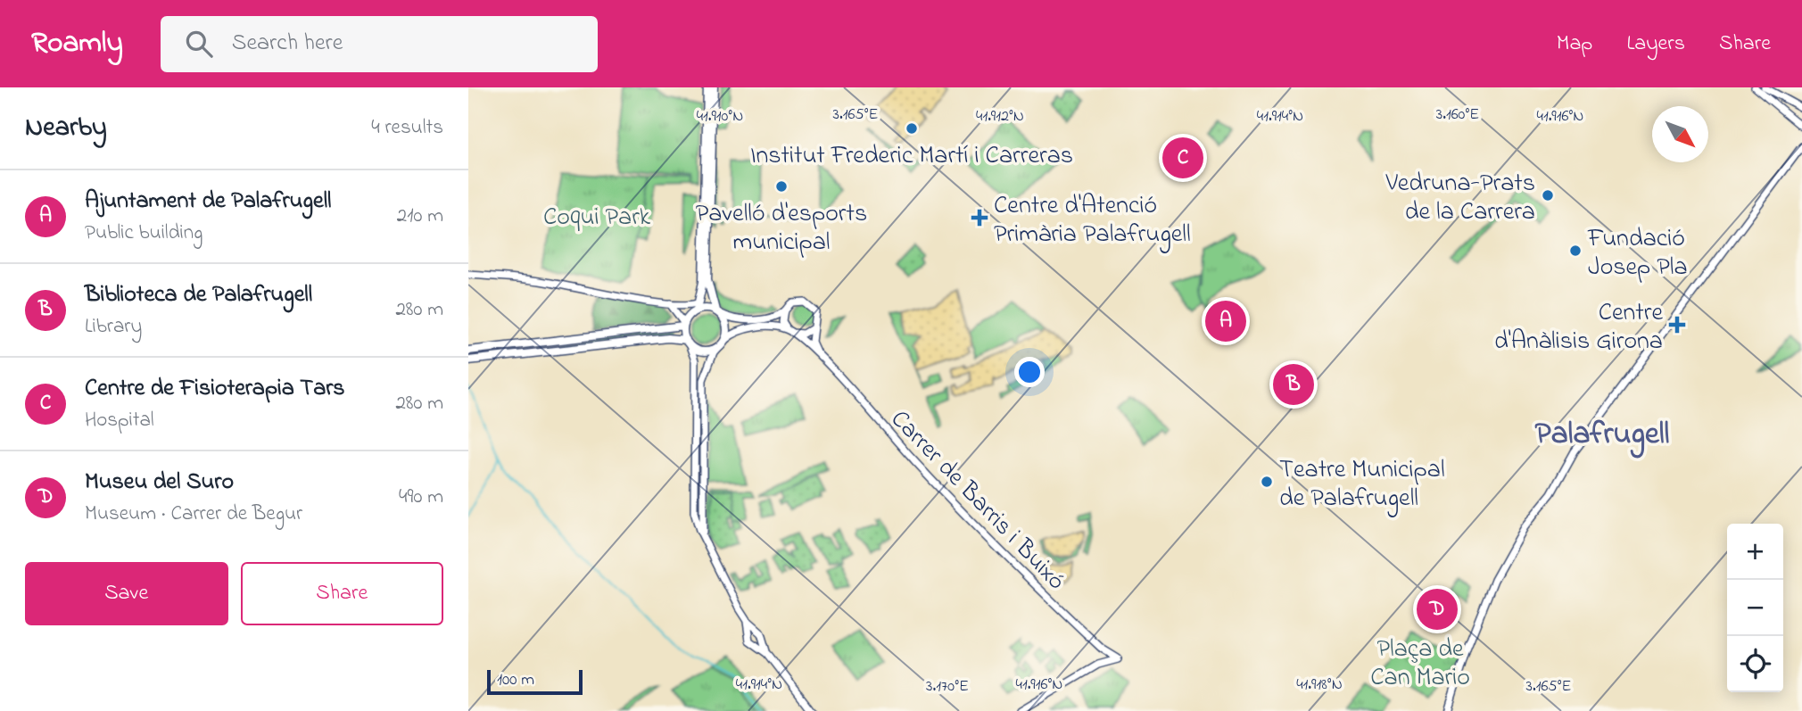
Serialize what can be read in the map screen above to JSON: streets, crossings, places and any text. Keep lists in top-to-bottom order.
{
  "streets": {
    "street": ["Carrer de Barris i Buixó"]
  },
  "districts": ["Palafrugell"],
  "parks": ["Coqui Park", "Plaça de Can Mario"],
  "places": {
    "other": [
      "Institut Frederic Martí i Carreras",
      "Pavelló d'esports municipal",
      "Vedruna-Prats de la Carrera",
      "Fundació Josep Pla",
      "Teatre Municipal de Palafrugell"
    ],
    "health": ["Centre d'Atenció Primària Palafrugell", "Centre d'Anàlisis Girona"]
  },
  "scale_bar": "100 m",
  "north": "bottom right",
  "page": {
    "header": "Roamly",
    "search": "Search here",
    "nav": ["Map", "Layers", "Share"],
    "heading": ["Nearby", "4 results"],
    "pins": [
      "C",
      "A",
      "B",
      "D"
    ],
    "list": [
      {
        "mark": "A",
        "name": "Ajuntament de Palafrugell",
        "note": "Public building",
        "value": "210 m"
      },
      {
        "mark": "B",
        "name": "Biblioteca de Palafrugell",
        "note": "Library",
        "value": "280 m"
      },
      {
        "mark": "C",
        "name": "Centre de Fisioterapia Tars",
        "note": "Hospital",
        "value": "280 m"
      },
      {
        "mark": "D",
        "name": "Museu del Suro",
        "note": "Museum · Carrer de Begur",
        "value": "490 m"
      }
    ],
    "map_buttons": ["+", "−"],
    "buttons": ["Save", "Share"],
    "scale": "100 m"
  },
  "coordinates": [
    "3.165°E",
    "3.160°E",
    "41.910°N",
    "41.912°N",
    "41.914°N",
    "41.916°N",
    "41.918°N",
    "3.170°E"
  ]
}
